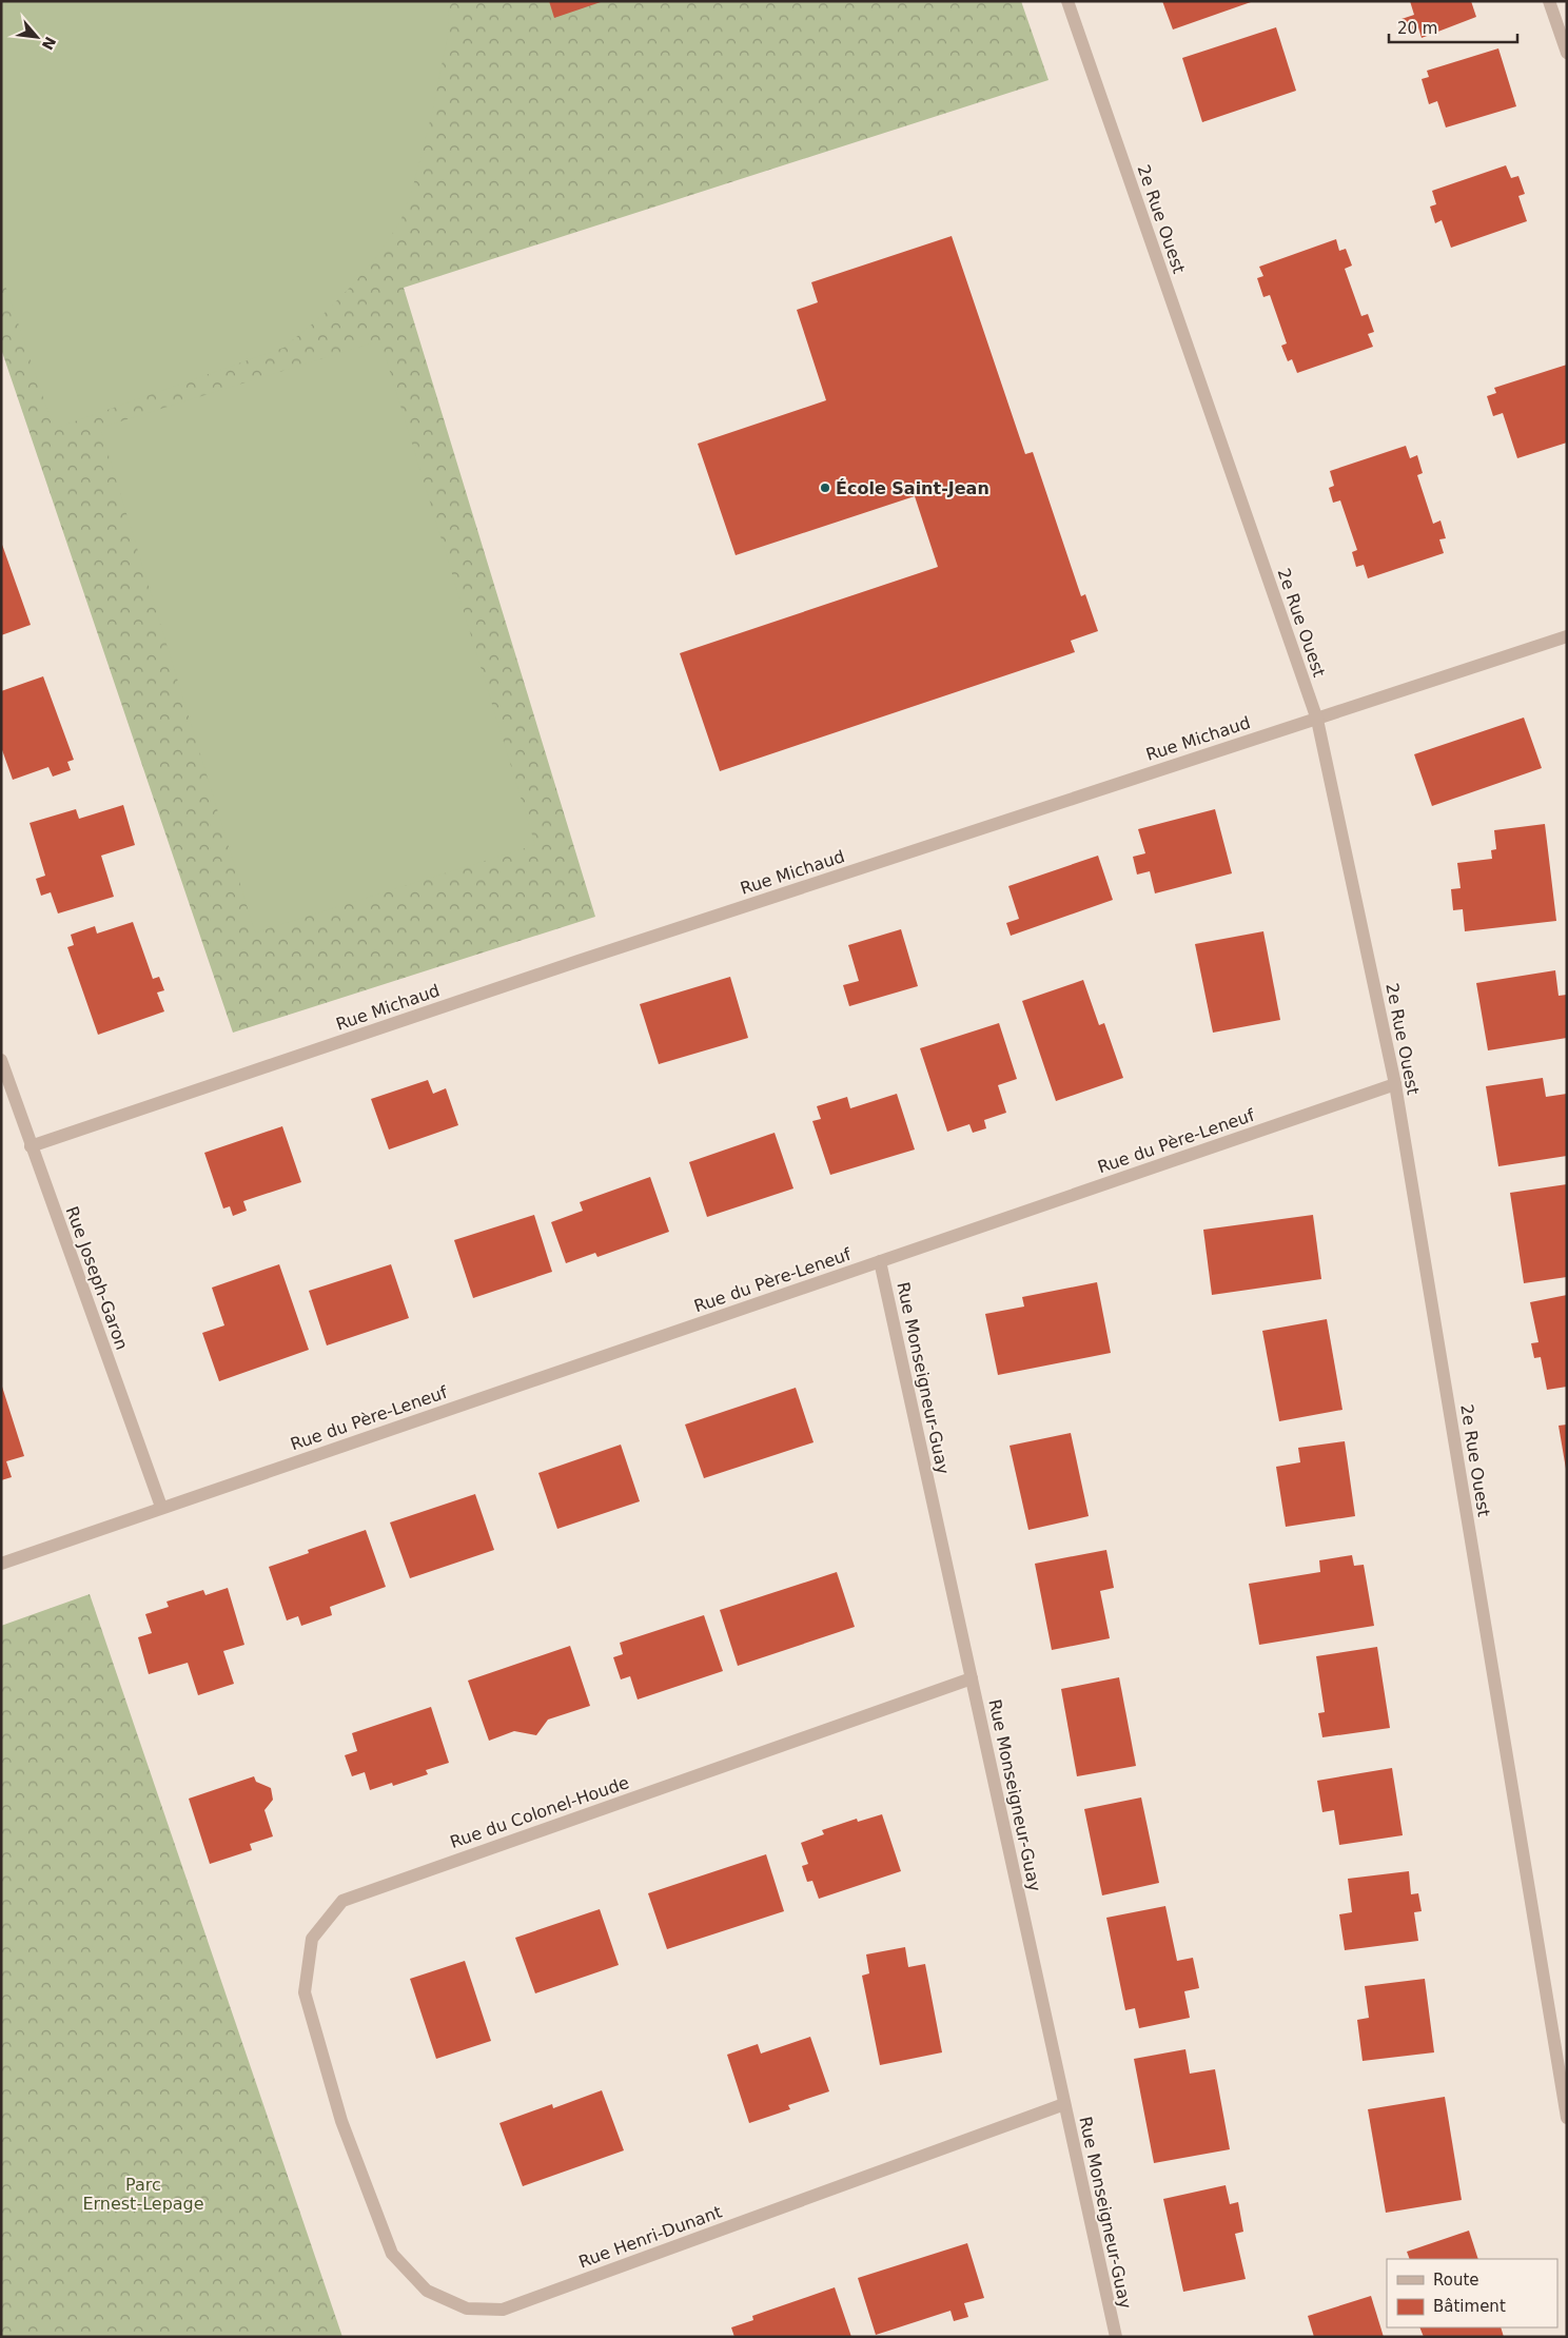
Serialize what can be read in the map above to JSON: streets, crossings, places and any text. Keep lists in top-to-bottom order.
{
  "streets": {
    "street": [
      "2e Rue Ouest",
      "Rue Michaud",
      "Rue du Père-Leneuf",
      "Rue Joseph-Garon",
      "Rue Monseigneur-Guay",
      "Rue du Colonel-Houde",
      "Rue Henri-Dunant"
    ]
  },
  "crossings": [
    ["2e Rue Ouest", "Rue Michaud"],
    ["2e Rue Ouest", "Rue du Père-Leneuf"],
    ["Rue Michaud", "Rue Joseph-Garon"],
    ["Rue du Père-Leneuf", "Rue Joseph-Garon"],
    ["Rue du Père-Leneuf", "Rue Monseigneur-Guay"],
    ["Rue Monseigneur-Guay", "Rue du Colonel-Houde"],
    ["Rue Monseigneur-Guay", "Rue Henri-Dunant"],
    ["Rue du Colonel-Houde", "Rue Henri-Dunant"]
  ],
  "parks": ["Parc Ernest-Lepage"],
  "places": ["École Saint-Jean"],
  "legend": ["Route", "Bâtiment"],
  "scale_bar": "20 m",
  "north": "bottom right"
}
